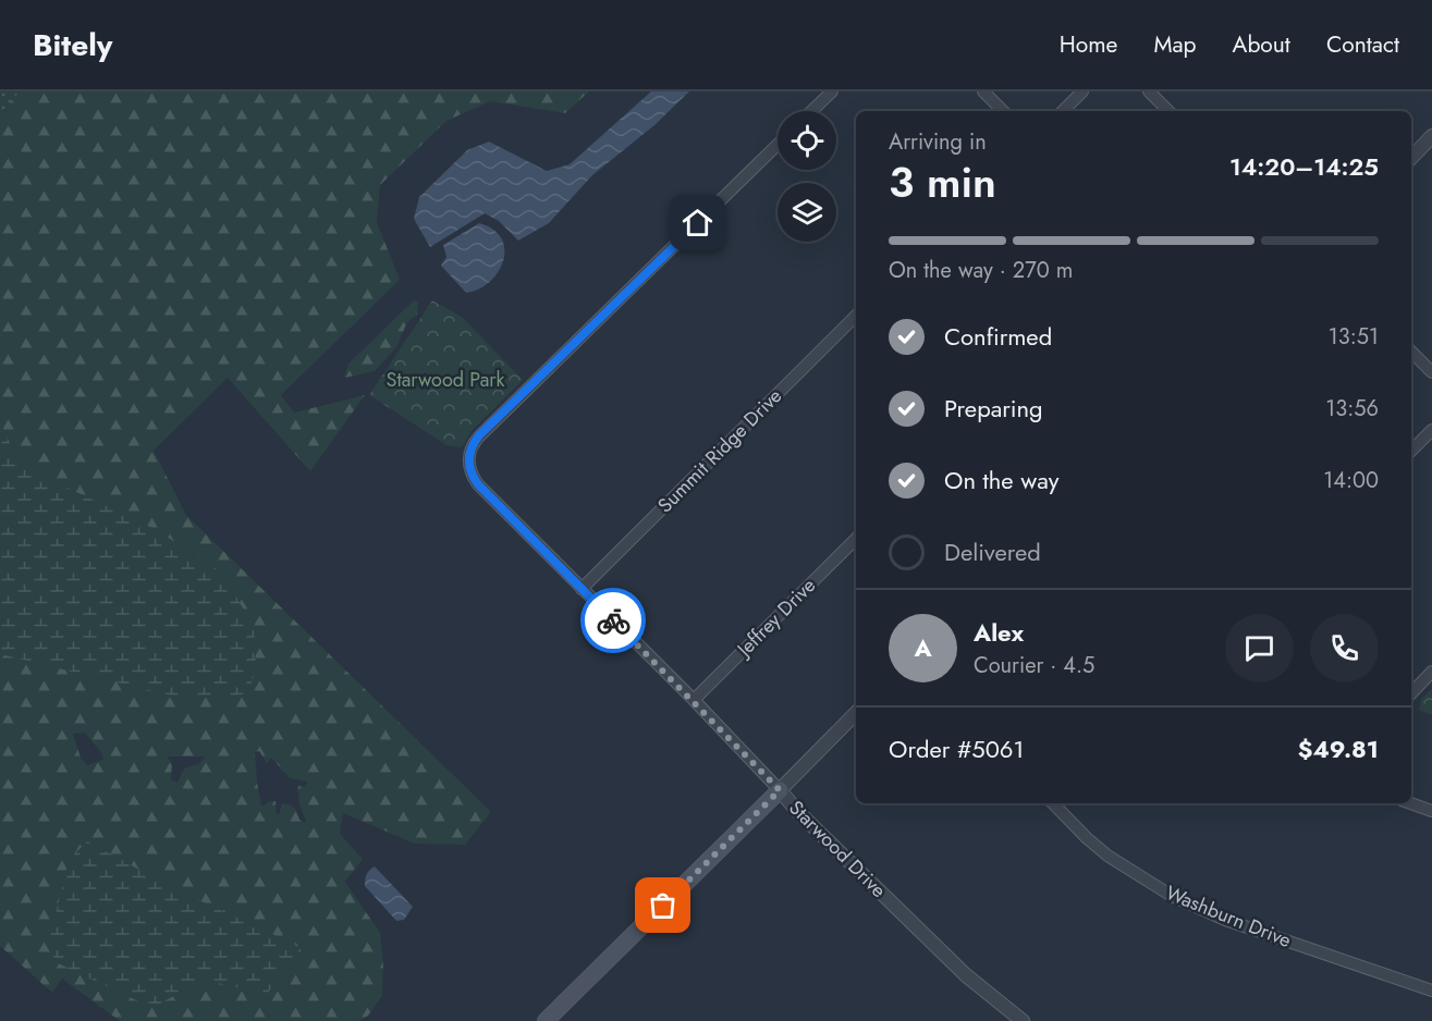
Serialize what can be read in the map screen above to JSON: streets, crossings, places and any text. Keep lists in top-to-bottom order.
{
  "streets": {
    "street": [
      "Summit Ridge Drive",
      "Jeffrey Drive",
      "Starwood Drive",
      "Washburn Drive"
    ]
  },
  "crossings": [
    ["Summit Ridge Drive", "Starwood Drive"],
    ["Jeffrey Drive", "Starwood Drive"]
  ],
  "parks": ["Starwood Park"],
  "page": {
    "header": "Bitely",
    "nav": [
      "Home",
      "Map",
      "About",
      "Contact"
    ],
    "heading": ["3 min", "Arriving in", "14:20–14:25"],
    "panel": [
      "Alex",
      "Courier · 4.5",
      "Order #5061",
      "$49.81"
    ],
    "bar": "On the way · 270 m",
    "list": [
      ["Confirmed", "13:51"],
      ["Preparing", "13:56"],
      ["On the way", "14:00"],
      "Delivered"
    ],
    "round": "A"
  }
}
